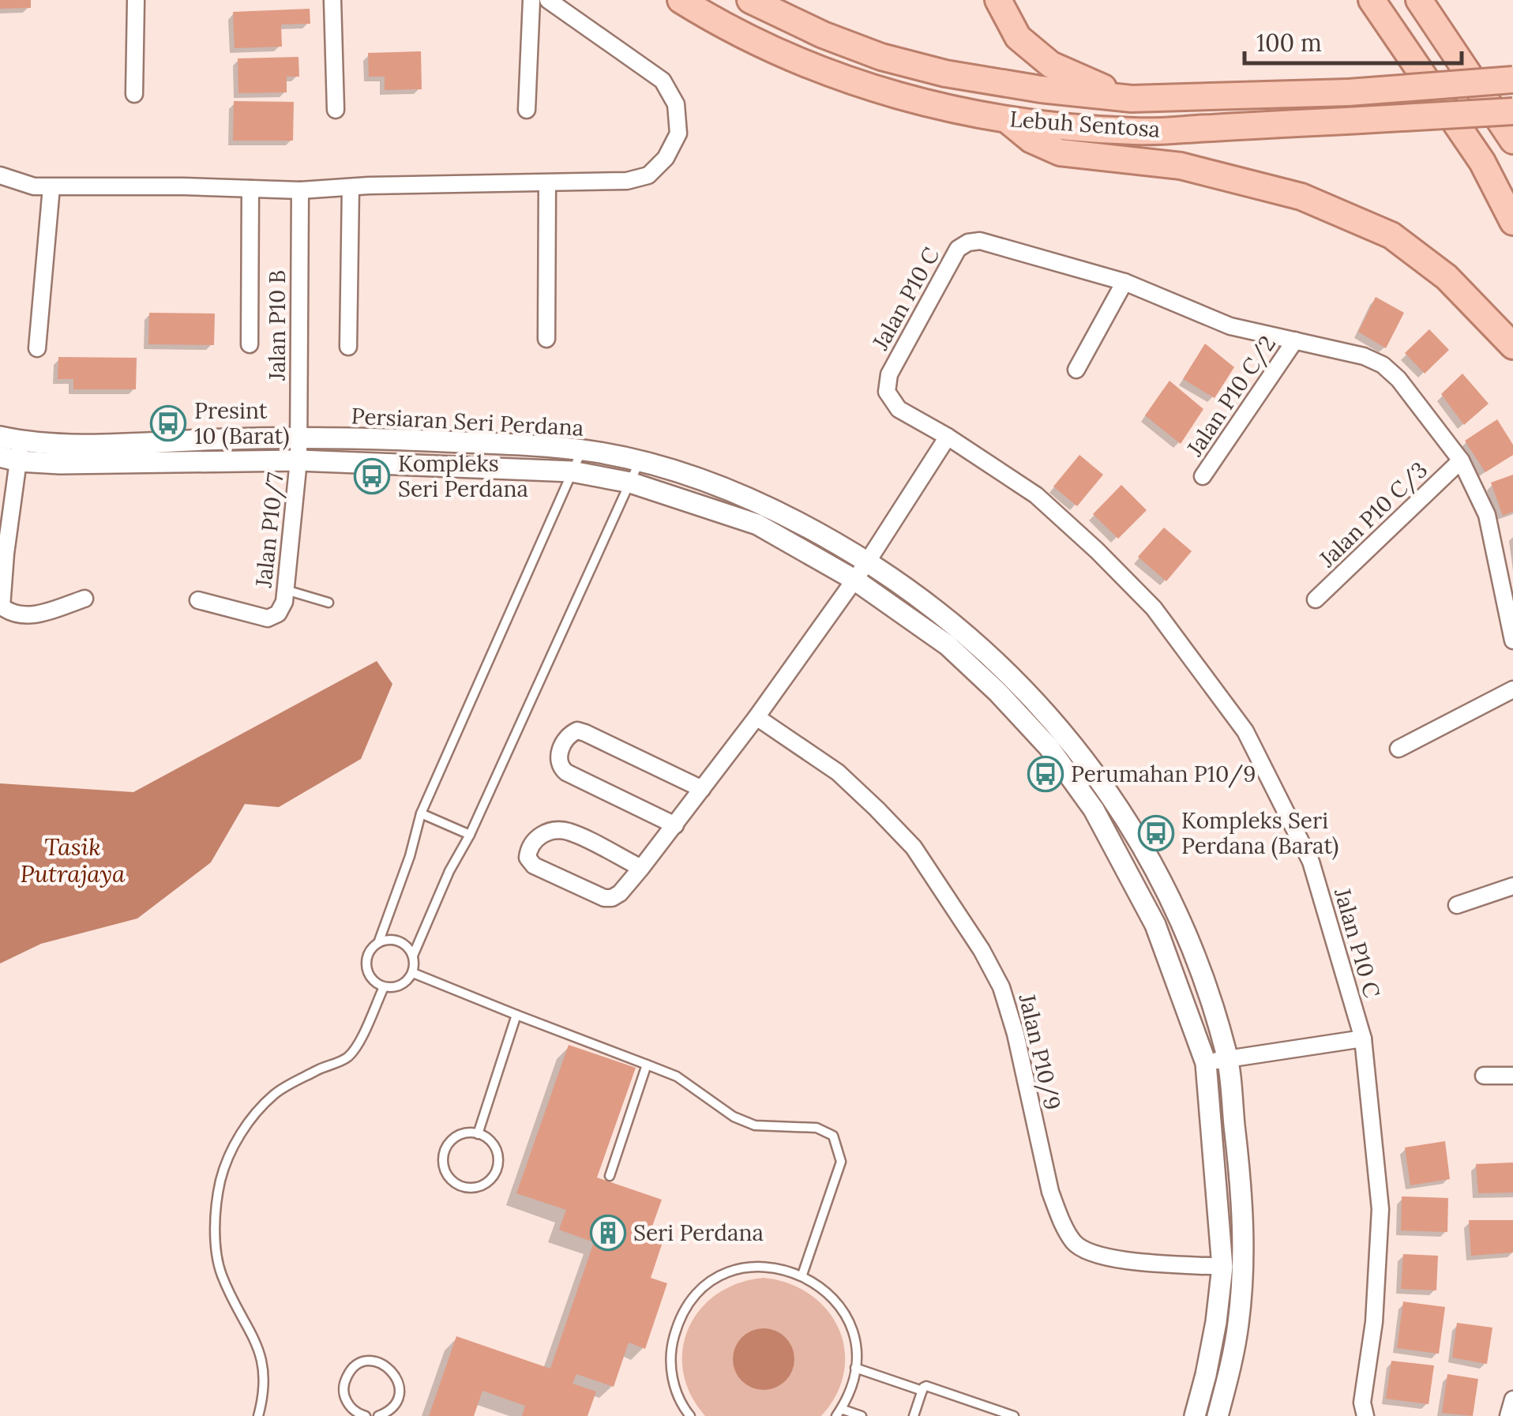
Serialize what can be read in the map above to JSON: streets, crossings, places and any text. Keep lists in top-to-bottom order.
{
  "streets": {
    "main road": ["Lebuh Sentosa"],
    "street": [
      "Jalan P10 C",
      "Jalan P10 B",
      "Jalan P10 C/2",
      "Persiaran Seri Perdana",
      "Jalan P10 C/3",
      "Jalan P10/7",
      "Jalan P10/9"
    ]
  },
  "crossings": [
    ["Jalan P10 C", "Jalan P10 C/2"],
    ["Jalan P10 C", "Jalan P10 C/3"],
    ["Jalan P10 B", "Persiaran Seri Perdana"],
    ["Jalan P10 B", "Jalan P10/7"],
    ["Persiaran Seri Perdana", "Jalan P10/7"],
    ["Persiaran Seri Perdana", "Jalan P10/9"]
  ],
  "water": ["Tasik Putrajaya"],
  "places": {
    "bus stop": [
      "Presint 10 (Barat)",
      "Kompleks Seri Perdana",
      "Perumahan P10/9",
      "Kompleks Seri Perdana (Barat)"
    ],
    "building": ["Seri Perdana"]
  },
  "scale_bar": "100 m"
}
